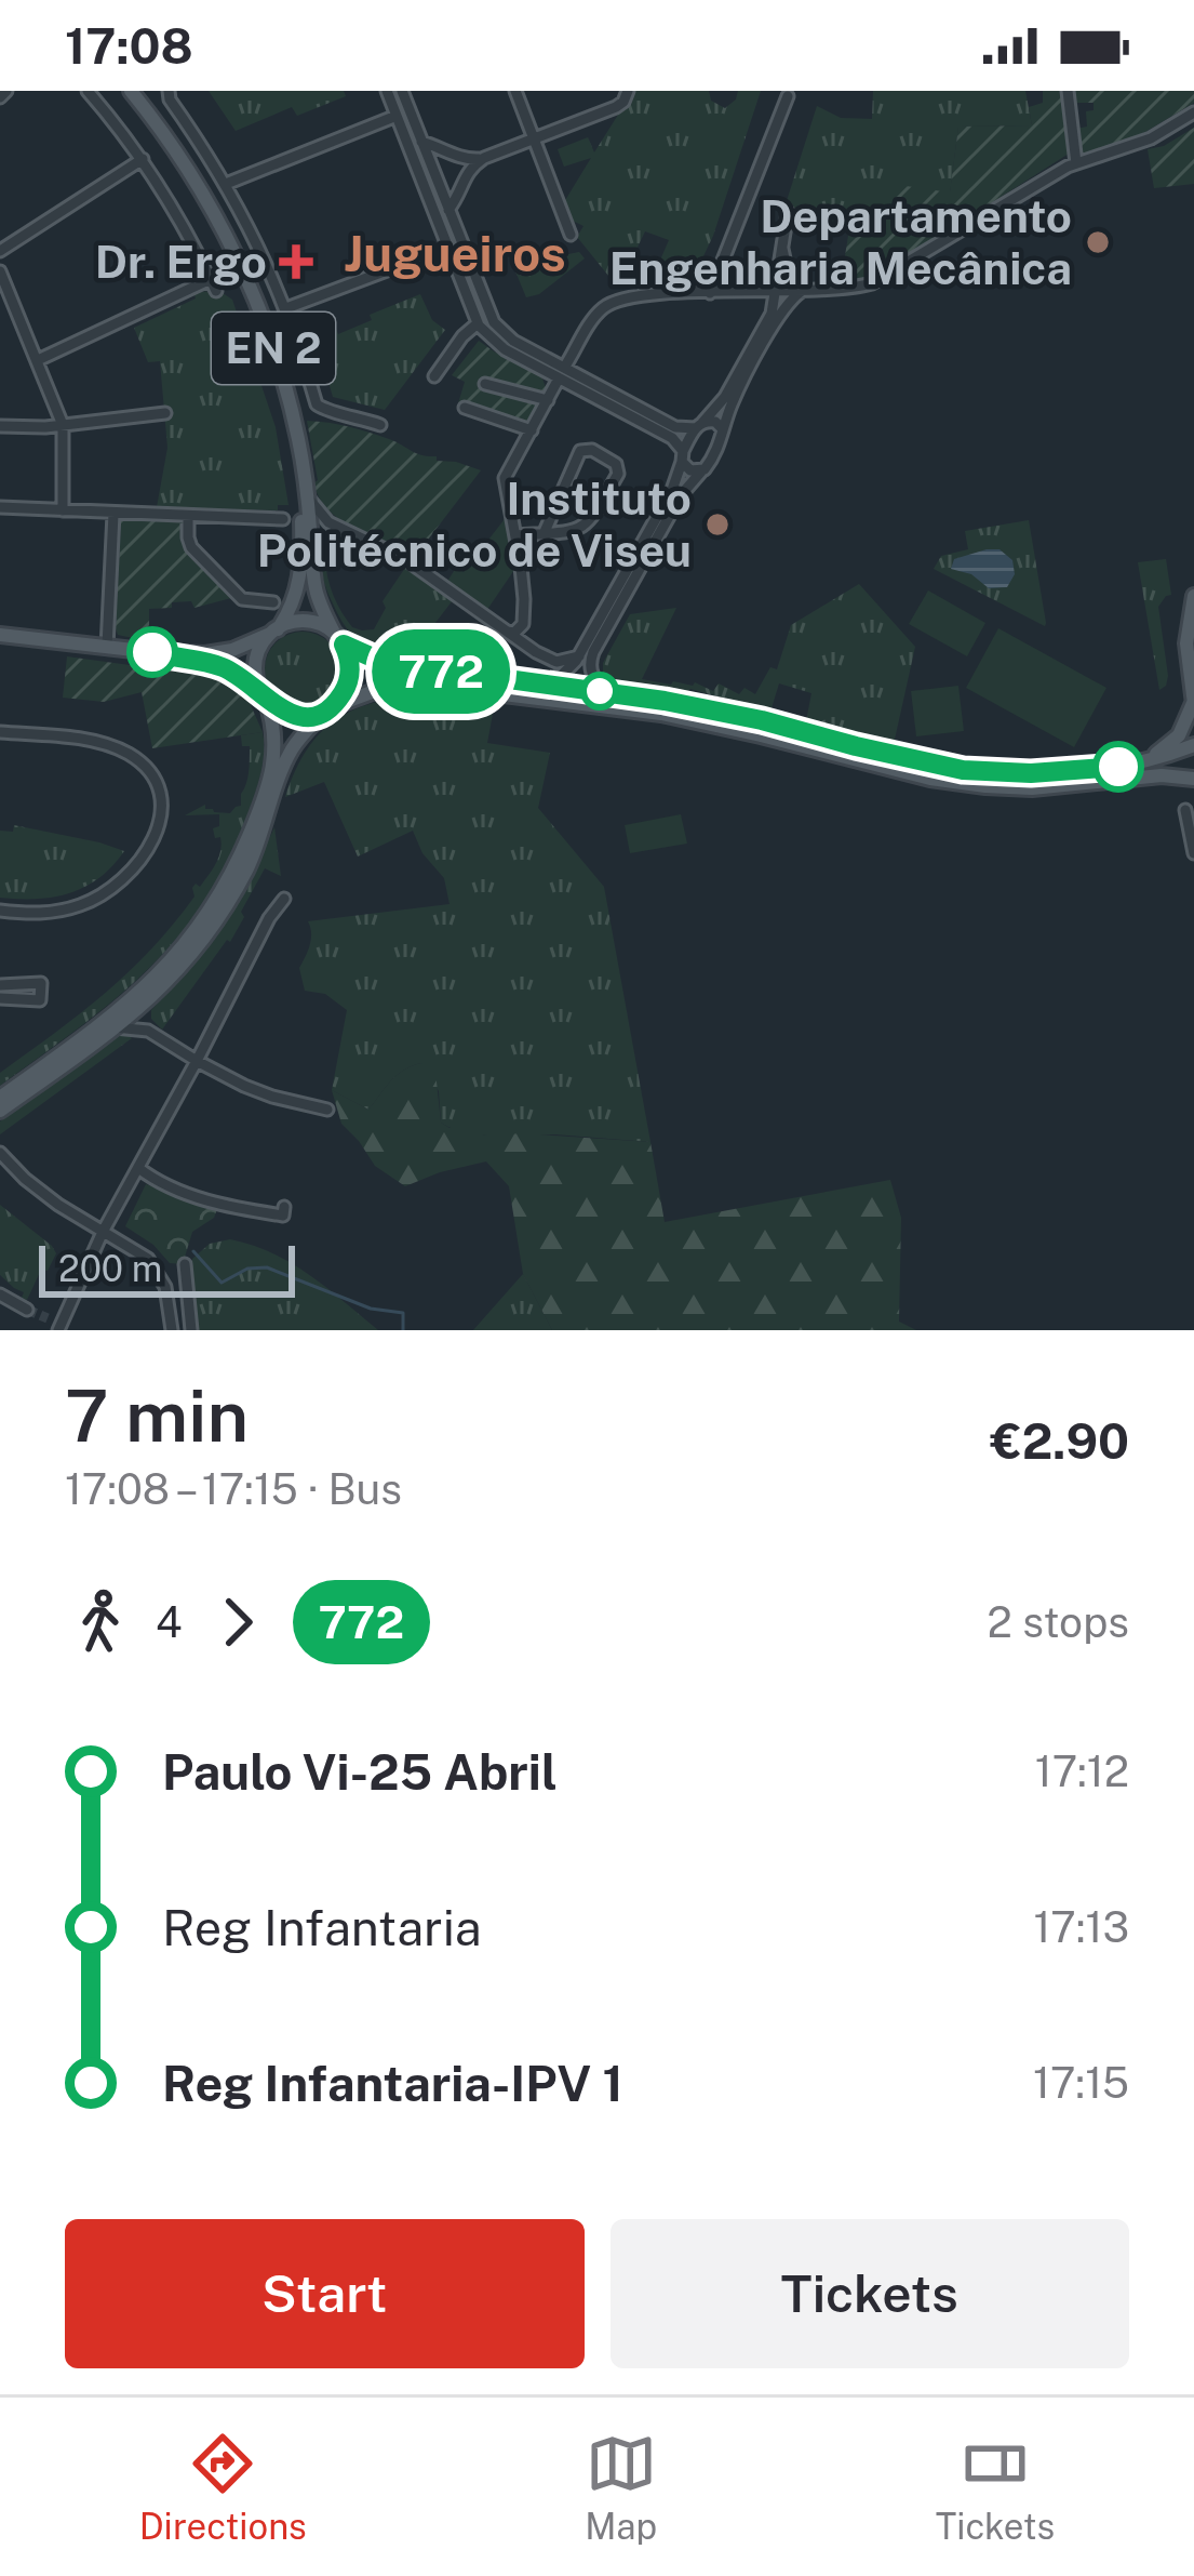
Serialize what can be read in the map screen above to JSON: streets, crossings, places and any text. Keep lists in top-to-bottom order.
{
  "streets": {
    "main road": ["EN 2"]
  },
  "districts": ["Jugueiros"],
  "places": {
    "other": ["Departamento Engenharia Mecânica", "Instituto Politécnico de Viseu"],
    "health": ["Dr. Ergo"]
  },
  "lines": ["bus line 772"],
  "scale_bar": "200 m",
  "page": {
    "status": "17:08",
    "on_map": "772",
    "scale": "200 m",
    "heading": ["7 min", "17:08 – 17:15 · Bus", "€2.90"],
    "legs": ["4", "772", "2 stops"],
    "list": [
      {
        "name": "Paulo Vi-25 Abril",
        "value": "17:12"
      },
      {
        "name": "Reg Infantaria",
        "value": "17:13"
      },
      {
        "name": "Reg Infantaria-IPV 1",
        "value": "17:15"
      }
    ],
    "buttons": ["Start", "Tickets"],
    "tabs": ["Directions", "Map", "Tickets"]
  }
}
